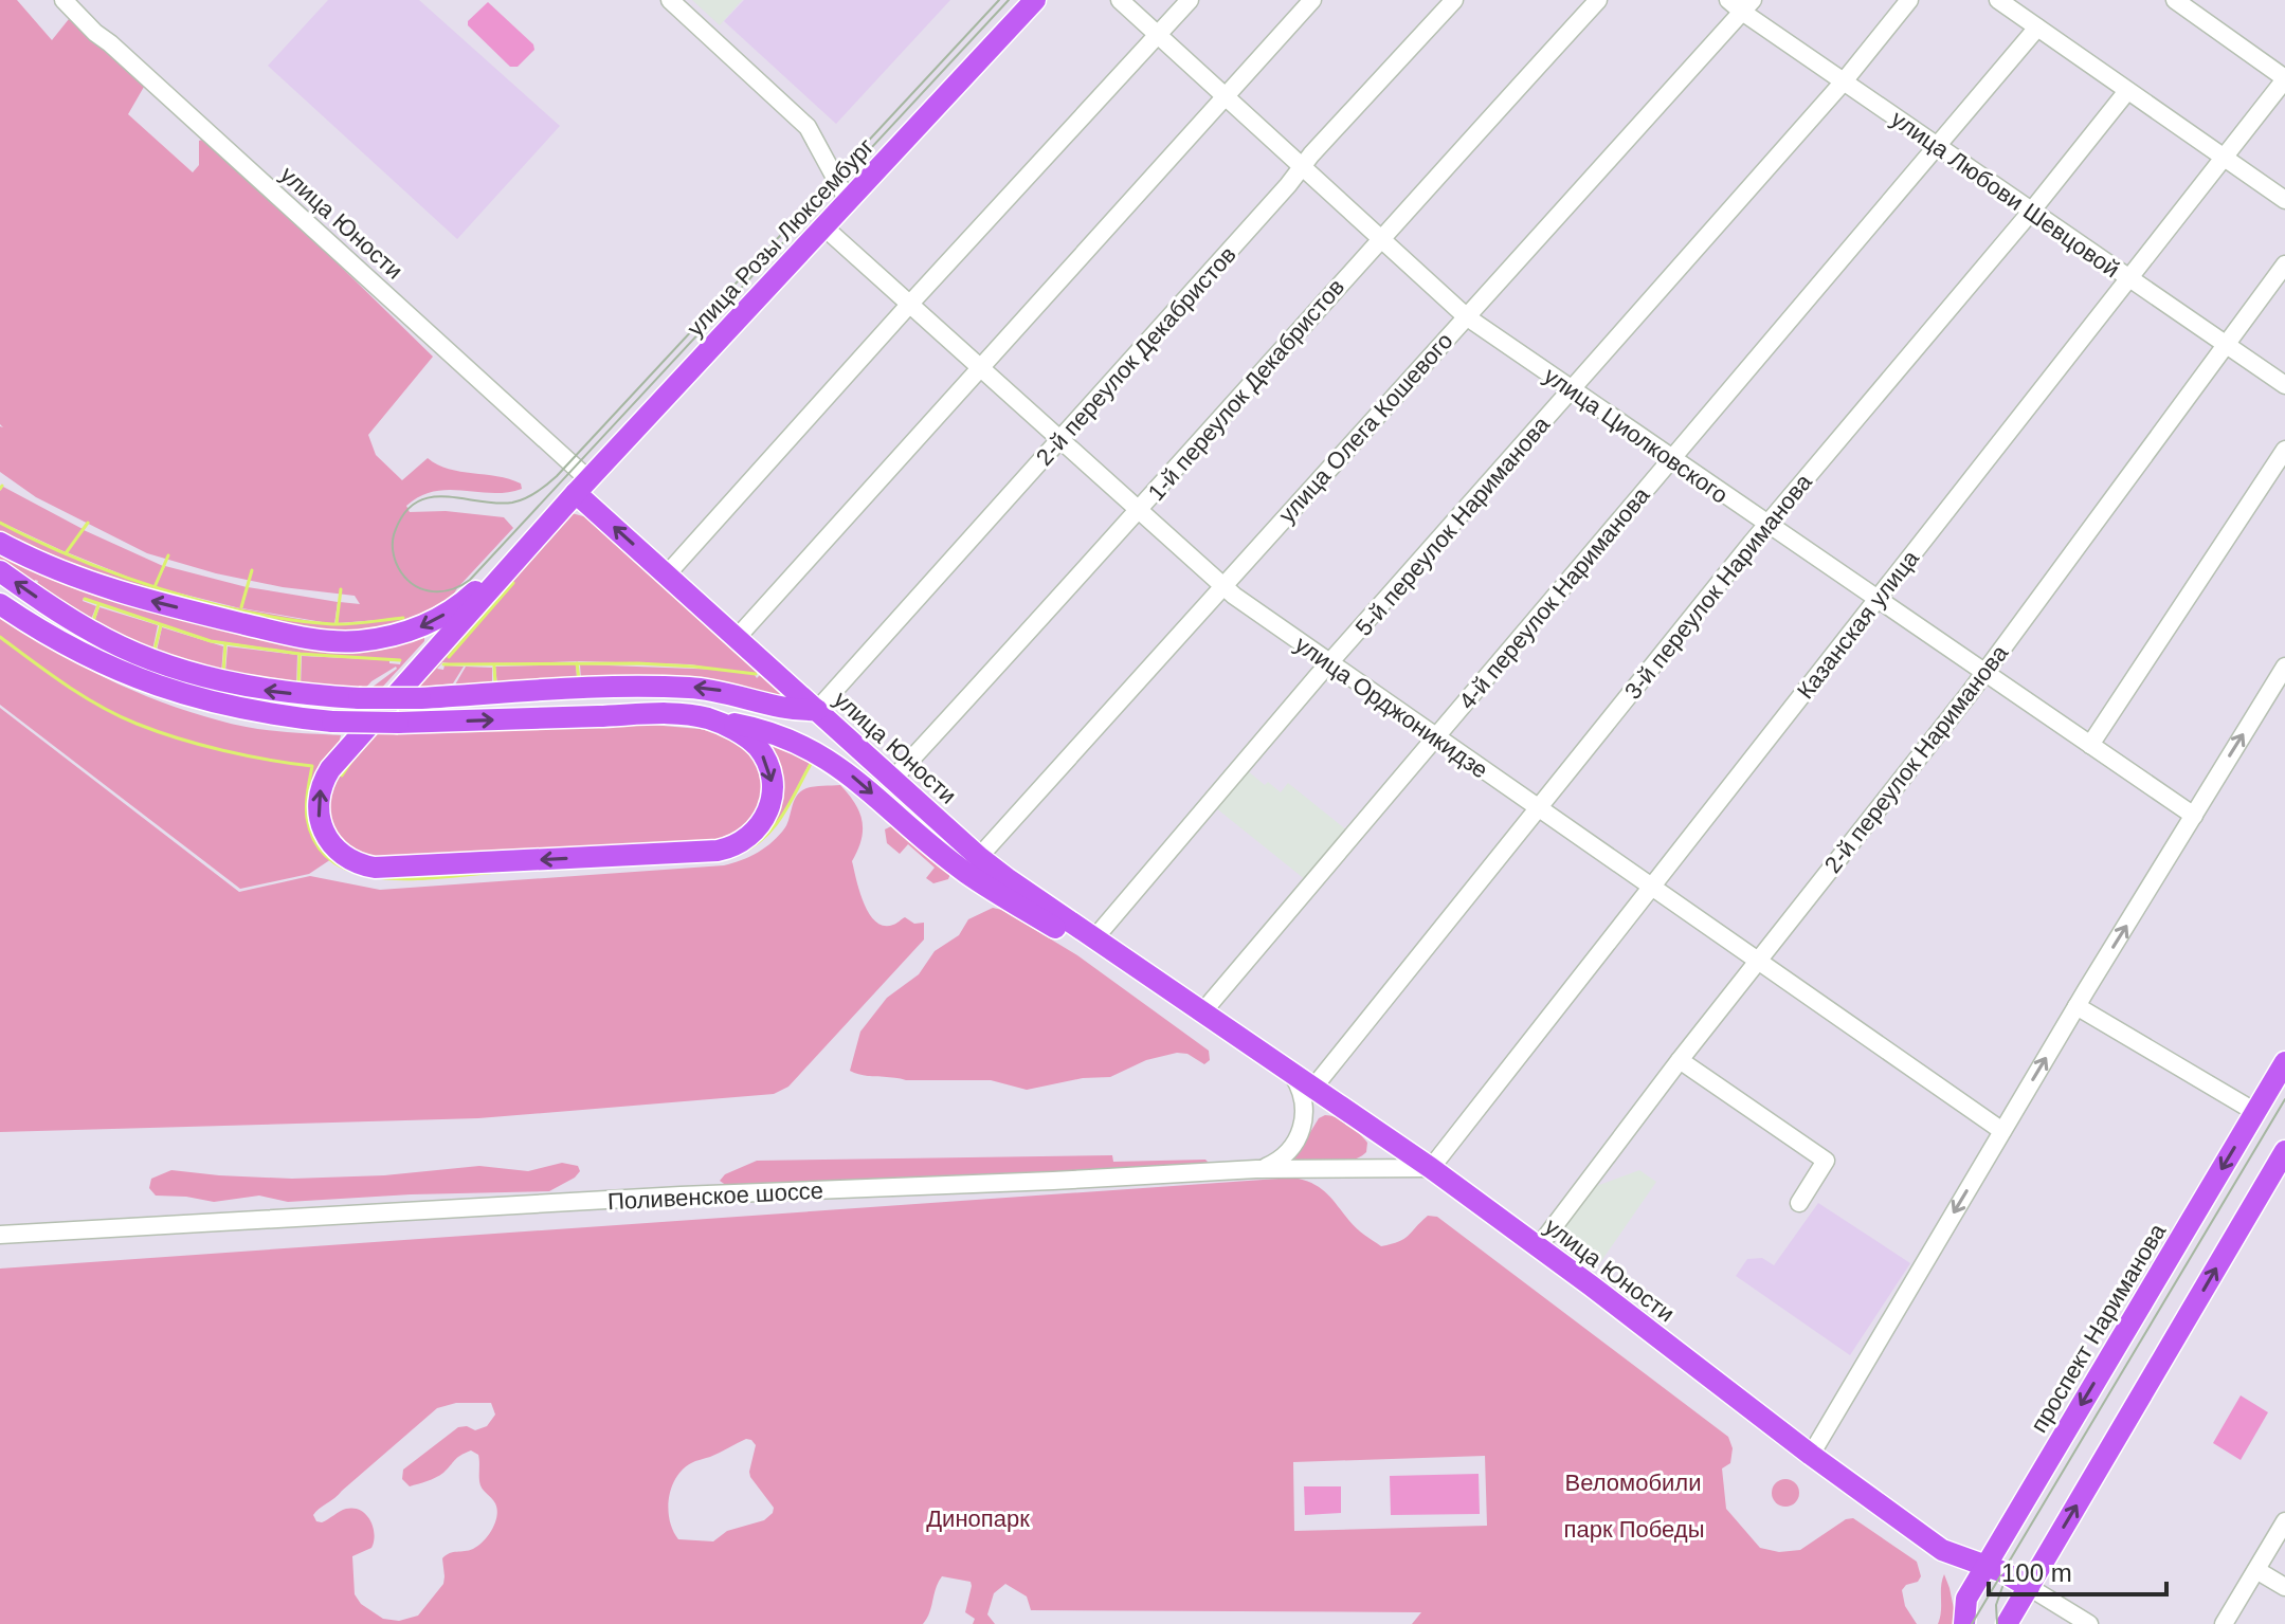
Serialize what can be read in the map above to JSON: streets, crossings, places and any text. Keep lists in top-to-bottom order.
{
  "streets": {
    "main road": ["улица Юности", "улица Розы Люксембург", "проспект Нариманова"],
    "street": [
      "улица Любови Шевцовой",
      "2-й переулок Декабристов",
      "1-й переулок Декабристов",
      "улица Олега Кошевого",
      "улица Циолковского",
      "5-й переулок Нариманова",
      "3-й переулок Нариманова",
      "4-й переулок Нариманова",
      "Казанская улица",
      "улица Орджоникидзе",
      "2-й переулок Нариманова",
      "Поливенское шоссе"
    ]
  },
  "crossings": [
    ["улица Любови Шевцовой", "улица Олега Кошевого"],
    ["улица Любови Шевцовой", "5-й переулок Нариманова"],
    ["улица Любови Шевцовой", "3-й переулок Нариманова"],
    ["улица Любови Шевцовой", "4-й переулок Нариманова"],
    ["улица Любови Шевцовой", "Казанская улица"],
    ["улица Любови Шевцовой", "2-й переулок Нариманова"],
    ["улица Юности", "улица Розы Люксембург"],
    ["улица Юности", "2-й переулок Декабристов"],
    ["улица Юности", "1-й переулок Декабристов"],
    ["улица Юности", "улица Олега Кошевого"],
    ["улица Юности", "5-й переулок Нариманова"],
    ["улица Юности", "3-й переулок Нариманова"],
    ["улица Юности", "4-й переулок Нариманова"],
    ["улица Юности", "Казанская улица"],
    ["улица Юности", "2-й переулок Нариманова"],
    ["улица Юности", "Поливенское шоссе"],
    ["улица Юности", "проспект Нариманова"],
    ["улица Розы Люксембург", "улица Орджоникидзе"],
    ["2-й переулок Декабристов", "улица Циолковского"],
    ["2-й переулок Декабристов", "улица Орджоникидзе"],
    ["1-й переулок Декабристов", "улица Циолковского"],
    ["1-й переулок Декабристов", "улица Орджоникидзе"],
    ["улица Олега Кошевого", "улица Циолковского"],
    ["улица Олега Кошевого", "улица Орджоникидзе"],
    ["улица Циолковского", "5-й переулок Нариманова"],
    ["улица Циолковского", "3-й переулок Нариманова"],
    ["улица Циолковского", "4-й переулок Нариманова"],
    ["улица Циолковского", "Казанская улица"],
    ["улица Циолковского", "2-й переулок Нариманова"],
    ["5-й переулок Нариманова", "улица Орджоникидзе"],
    ["3-й переулок Нариманова", "улица Орджоникидзе"],
    ["4-й переулок Нариманова", "улица Орджоникидзе"],
    ["Казанская улица", "улица Орджоникидзе"],
    ["Казанская улица", "Поливенское шоссе"],
    ["улица Орджоникидзе", "2-й переулок Нариманова"]
  ],
  "parks": ["Веломобили", "Динопарк", "парк Победы"],
  "scale_bar": "100 m"
}
